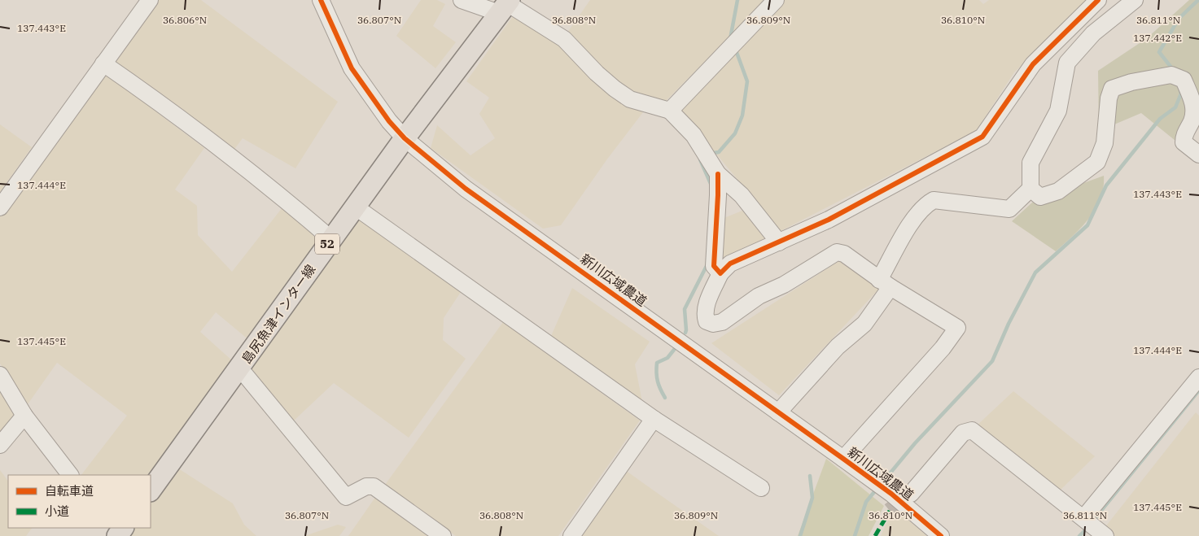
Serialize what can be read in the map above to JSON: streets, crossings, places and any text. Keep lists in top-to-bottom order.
{
  "streets": {
    "main road": ["52", "島尻魚津インター線"],
    "street": ["新川広域農道"]
  },
  "crossings": [
    ["新川広域農道", "島尻魚津インター線"]
  ],
  "legend": ["自転車道", "小道"],
  "coordinates": [
    "36.806°N",
    "36.807°N",
    "36.808°N",
    "36.809°N",
    "36.810°N",
    "36.811°N",
    "137.443°E",
    "137.442°E",
    "137.444°E",
    "137.445°E"
  ]
}
